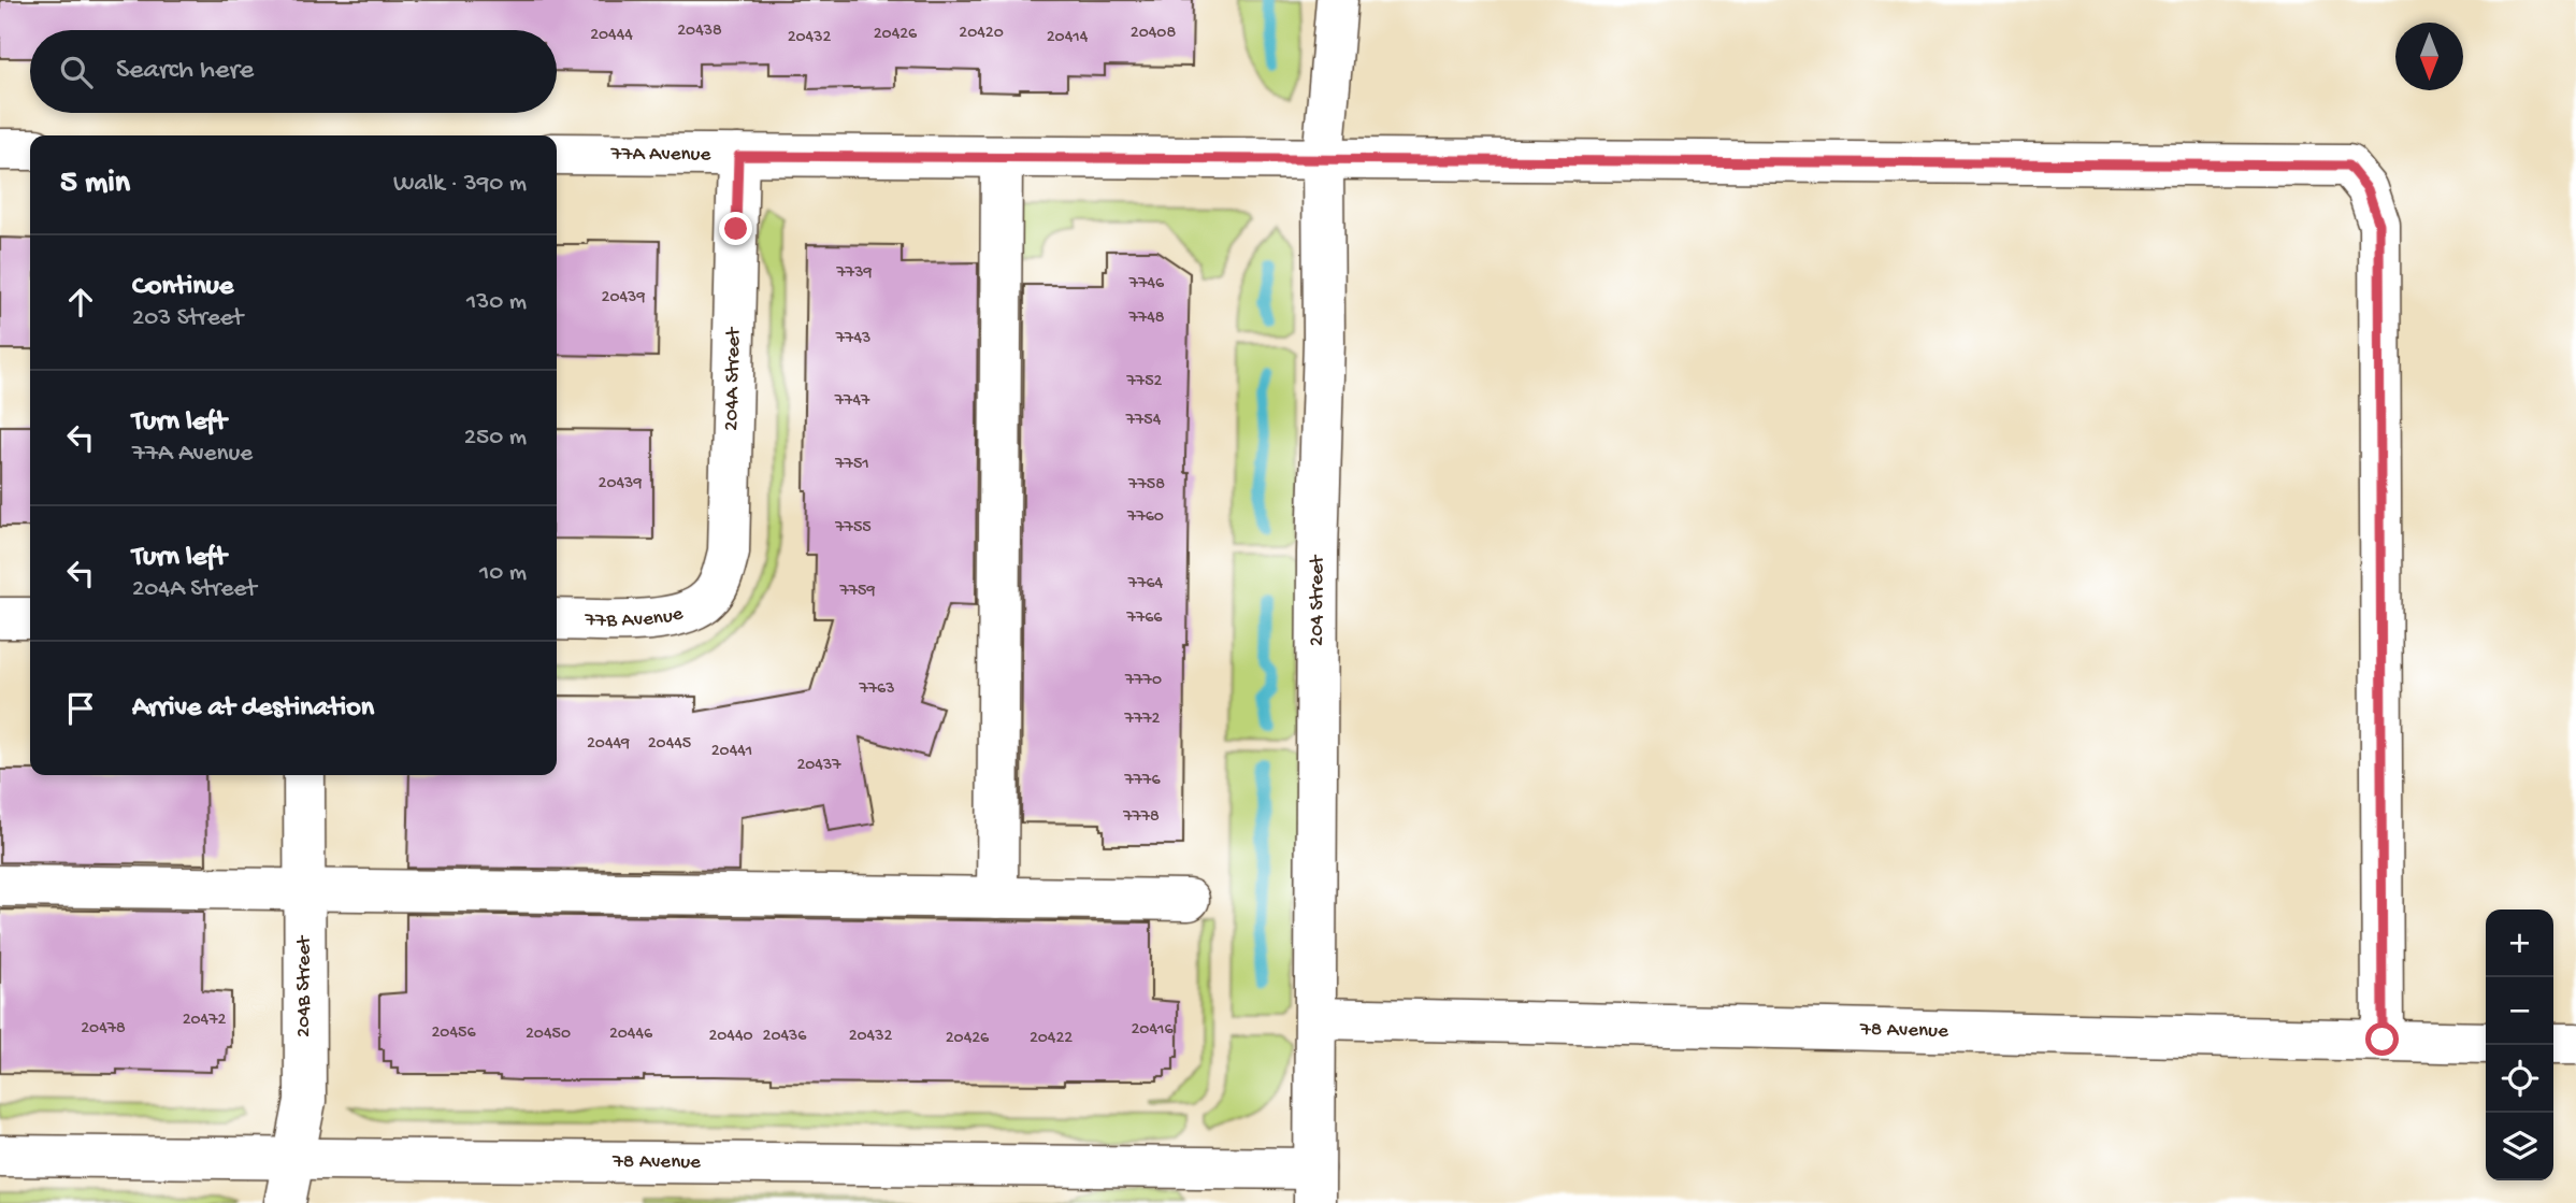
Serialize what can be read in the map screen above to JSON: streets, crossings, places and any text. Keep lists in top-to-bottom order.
{
  "streets": {
    "street": [
      "77A Avenue",
      "204A Street",
      "204 Street",
      "77B Avenue",
      "204B Street",
      "78 Avenue"
    ]
  },
  "crossings": [
    ["77A Avenue", "204A Street"],
    ["77A Avenue", "204 Street"],
    ["77A Avenue", "78 Avenue"],
    ["204A Street", "77B Avenue"],
    ["204 Street", "78 Avenue"],
    ["204B Street", "78 Avenue"]
  ],
  "house_numbers": [
    "20438",
    "20420",
    "20408",
    "20426",
    "20444",
    "20432",
    "20414",
    "7739",
    "7746",
    "20439",
    "7748",
    "7743",
    "7752",
    "7747",
    "7754",
    "7751",
    "20439",
    "7758",
    "7760",
    "7755",
    "7764",
    "7759",
    "7766",
    "7770",
    "7763",
    "7772",
    "20449",
    "20445",
    "20441",
    "20437",
    "7776",
    "7778",
    "20472",
    "20478",
    "20416",
    "20456",
    "20450",
    "20446",
    "20440",
    "20436",
    "20432",
    "20426",
    "20422"
  ],
  "north": "bottom",
  "page": {
    "search": "Search here",
    "heading": ["5 min", "Walk · 390 m"],
    "list": [
      ["Continue", "203 Street", "130 m"],
      ["Turn left", "77A Avenue", "250 m"],
      ["Turn left", "204A Street", "10 m"],
      "Arrive at destination"
    ],
    "map_buttons": ["+", "−"]
  }
}
